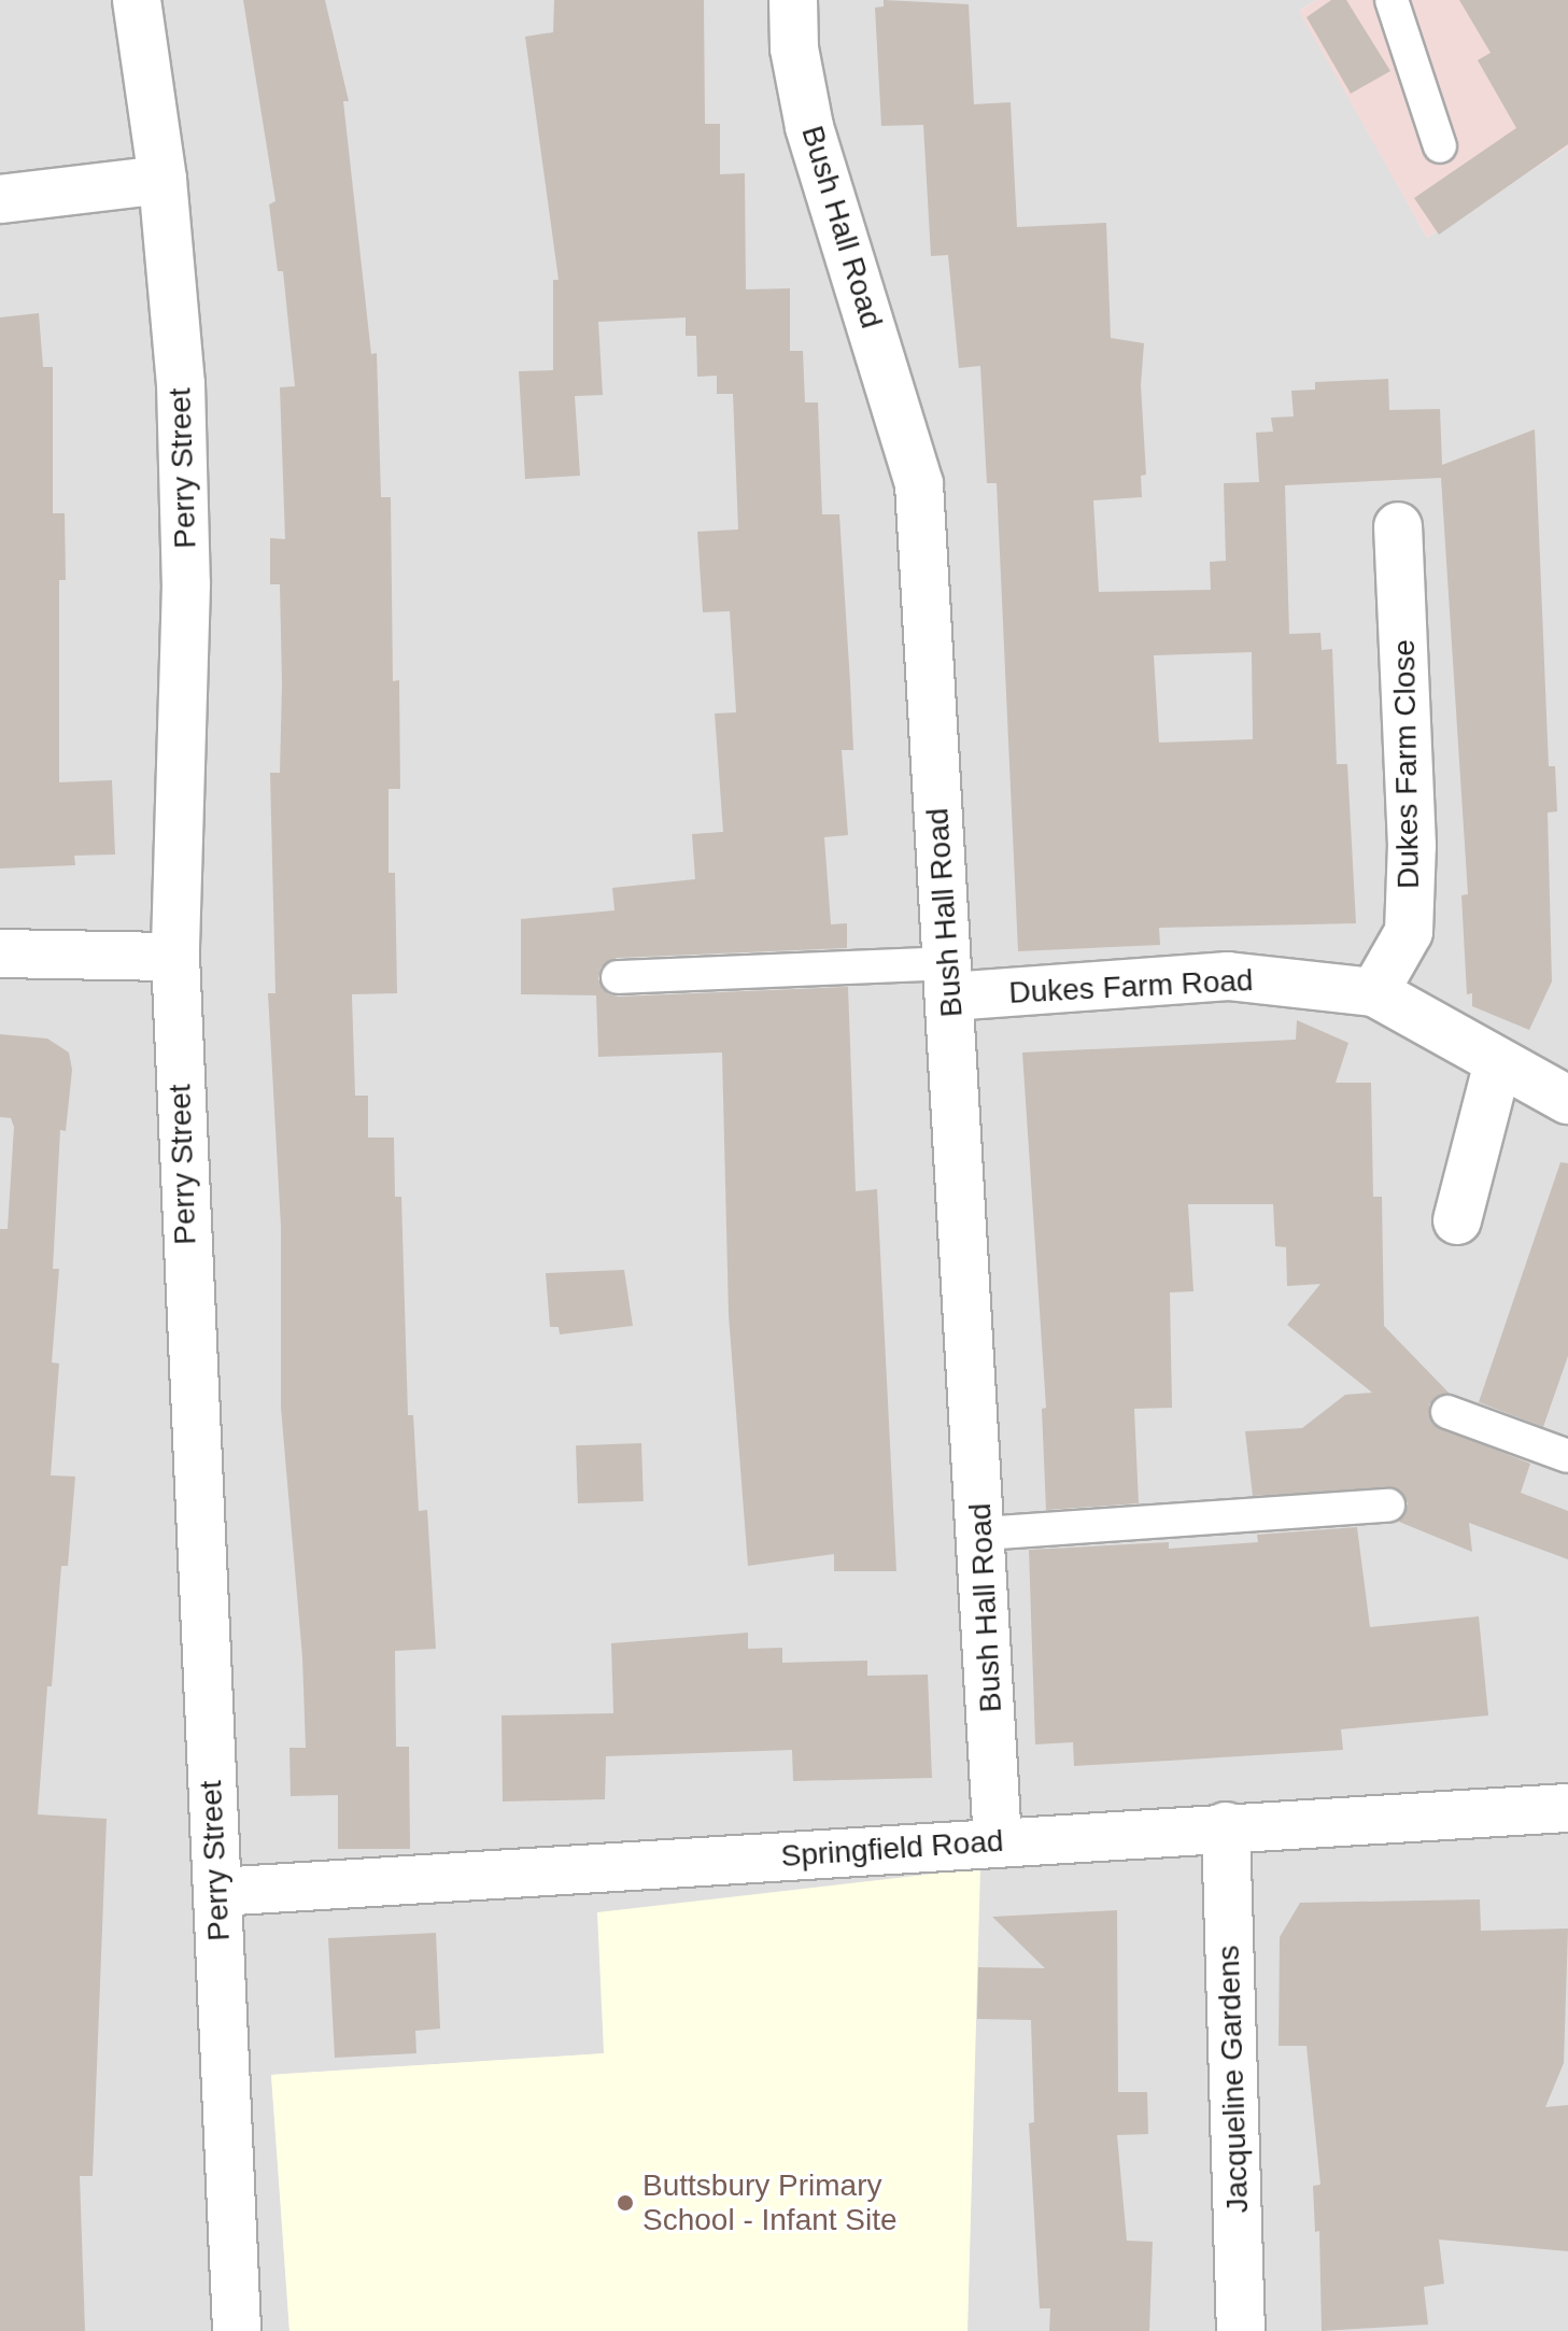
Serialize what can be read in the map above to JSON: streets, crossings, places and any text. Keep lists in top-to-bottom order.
{
  "streets": {
    "street": [
      "Bush Hall Road",
      "Perry Street",
      "Dukes Farm Close",
      "Dukes Farm Road",
      "Springfield Road",
      "Jacqueline Gardens"
    ]
  },
  "crossings": [
    ["Bush Hall Road", "Dukes Farm Road"],
    ["Bush Hall Road", "Springfield Road"],
    ["Perry Street", "Springfield Road"],
    ["Dukes Farm Close", "Dukes Farm Road"],
    ["Springfield Road", "Jacqueline Gardens"]
  ],
  "places": ["Buttsbury Primary School - Infant Site"]
}
